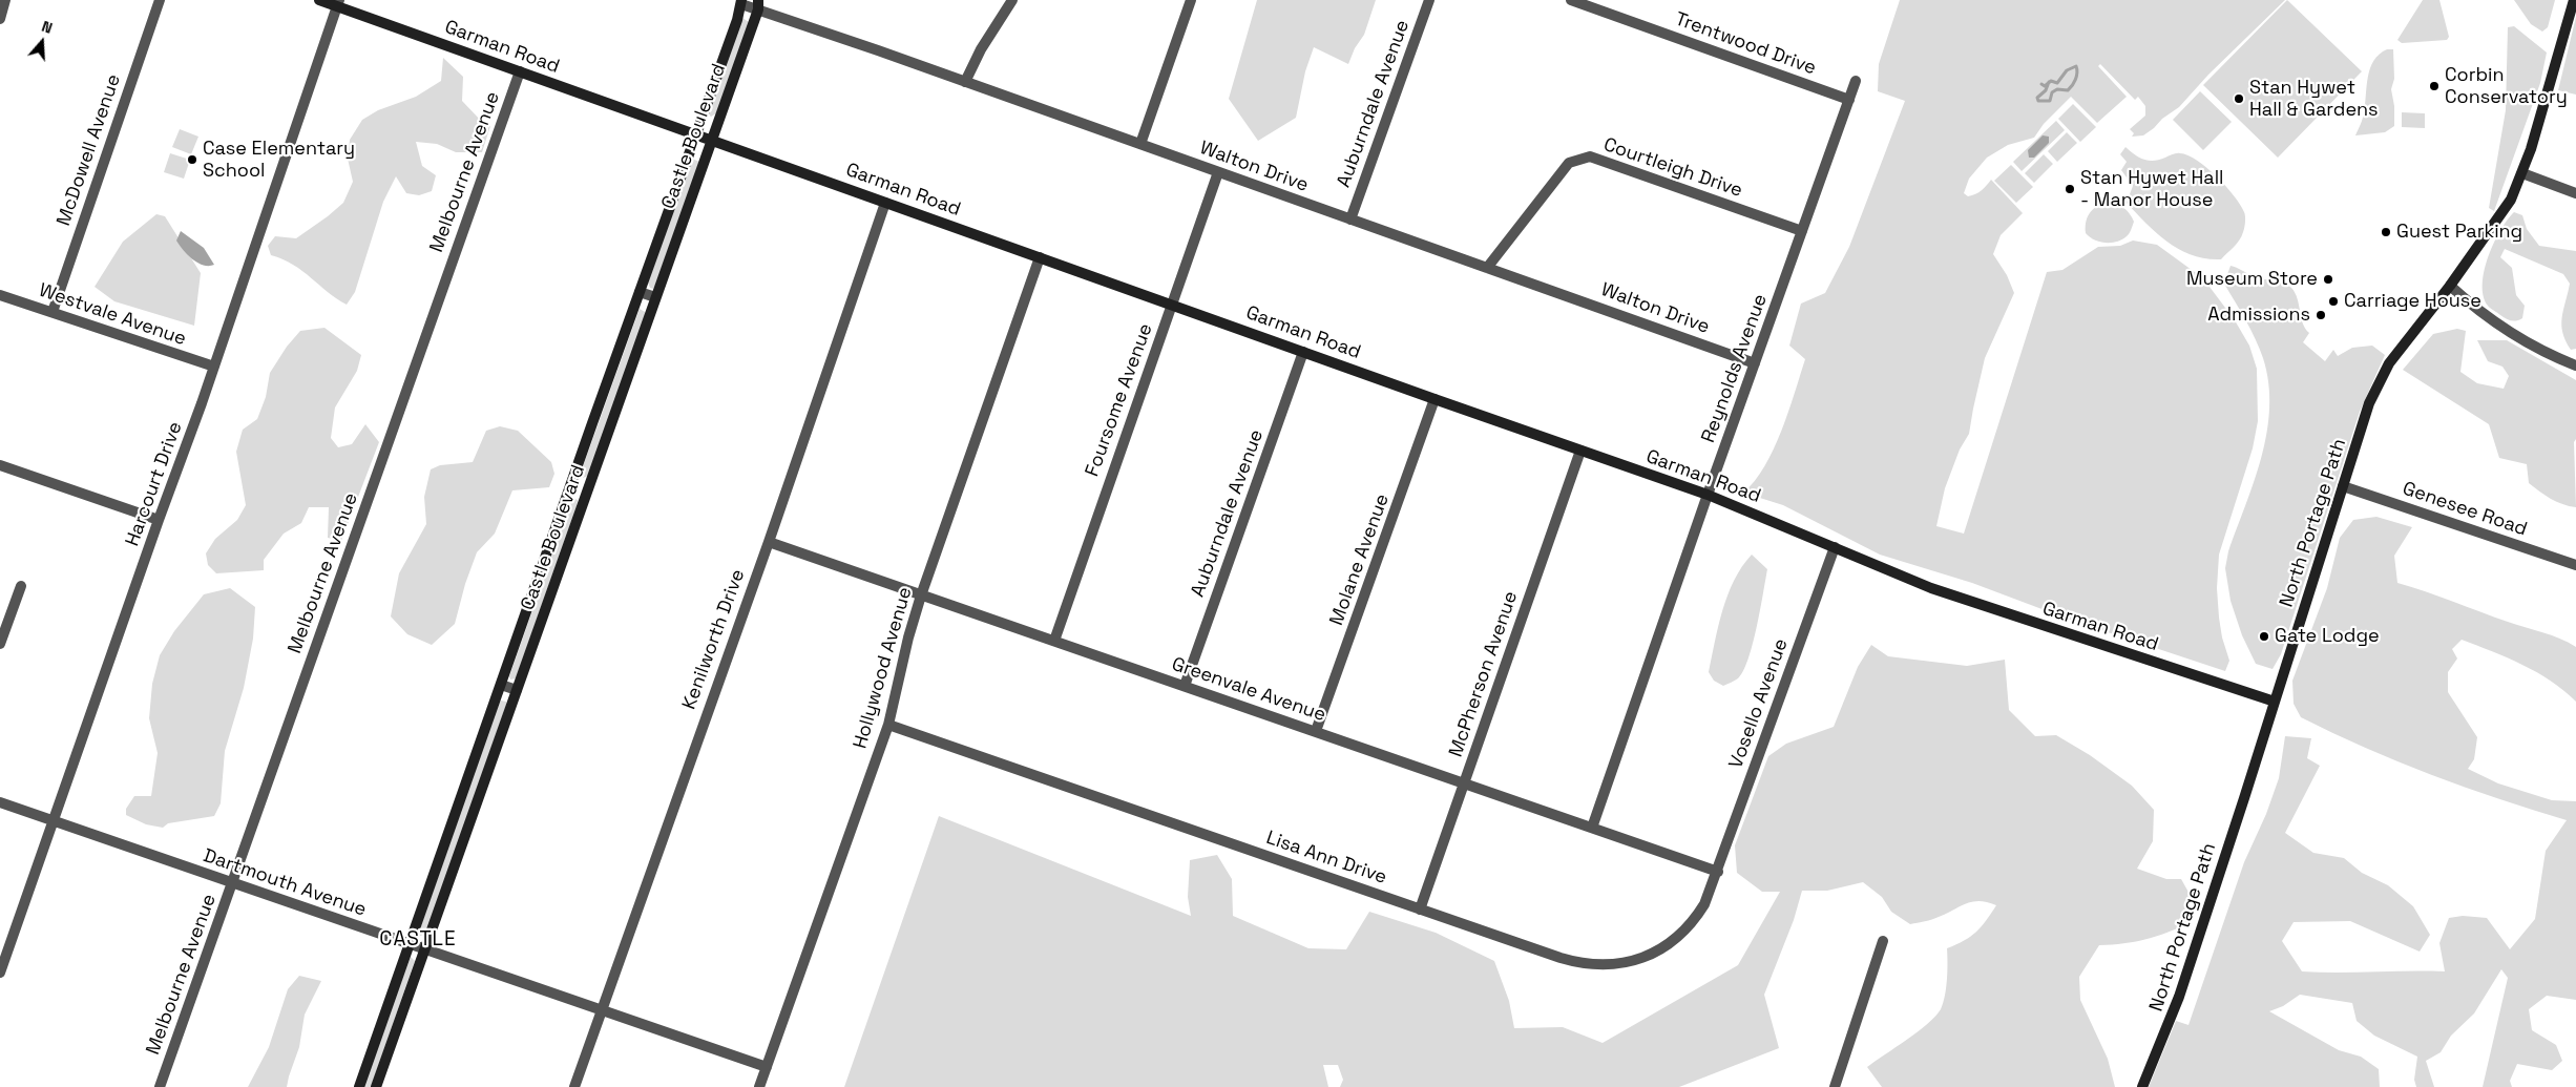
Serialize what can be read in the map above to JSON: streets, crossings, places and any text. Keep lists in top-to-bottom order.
{
  "streets": {
    "street": [
      "Trentwood Drive",
      "Garman Road",
      "Auburndale Avenue",
      "Castle Boulevard",
      "McDowell Avenue",
      "Walton Drive",
      "Courtleigh Drive",
      "Melbourne Avenue",
      "Westvale Avenue",
      "Reynolds Avenue",
      "Foursome Avenue",
      "Harcourt Drive",
      "Genesee Road",
      "North Portage Path",
      "Molane Avenue",
      "Kenilworth Drive",
      "Hollywood Avenue",
      "McPherson Avenue",
      "Greenvale Avenue",
      "Vosello Avenue",
      "Lisa Ann Drive",
      "Dartmouth Avenue"
    ]
  },
  "crossings": [
    ["Trentwood Drive", "Reynolds Avenue"],
    ["Garman Road", "Auburndale Avenue"],
    ["Garman Road", "Castle Boulevard"],
    ["Garman Road", "Melbourne Avenue"],
    ["Garman Road", "Reynolds Avenue"],
    ["Garman Road", "Foursome Avenue"],
    ["Garman Road", "Harcourt Drive"],
    ["Garman Road", "North Portage Path"],
    ["Garman Road", "Molane Avenue"],
    ["Garman Road", "Kenilworth Drive"],
    ["Garman Road", "Hollywood Avenue"],
    ["Garman Road", "McPherson Avenue"],
    ["Garman Road", "Vosello Avenue"],
    ["Auburndale Avenue", "Walton Drive"],
    ["Auburndale Avenue", "Greenvale Avenue"],
    ["Castle Boulevard", "Walton Drive"],
    ["Castle Boulevard", "Dartmouth Avenue"],
    ["McDowell Avenue", "Westvale Avenue"],
    ["Walton Drive", "Courtleigh Drive"],
    ["Walton Drive", "Reynolds Avenue"],
    ["Walton Drive", "Foursome Avenue"],
    ["Courtleigh Drive", "Reynolds Avenue"],
    ["Melbourne Avenue", "Dartmouth Avenue"],
    ["Westvale Avenue", "Harcourt Drive"],
    ["Reynolds Avenue", "Greenvale Avenue"],
    ["Foursome Avenue", "Greenvale Avenue"],
    ["Harcourt Drive", "Dartmouth Avenue"],
    ["Genesee Road", "North Portage Path"],
    ["Molane Avenue", "Greenvale Avenue"],
    ["Kenilworth Drive", "Greenvale Avenue"],
    ["Kenilworth Drive", "Dartmouth Avenue"],
    ["Hollywood Avenue", "Greenvale Avenue"],
    ["Hollywood Avenue", "Lisa Ann Drive"],
    ["Hollywood Avenue", "Dartmouth Avenue"],
    ["McPherson Avenue", "Greenvale Avenue"],
    ["McPherson Avenue", "Lisa Ann Drive"],
    ["Greenvale Avenue", "Vosello Avenue"],
    ["Greenvale Avenue", "Lisa Ann Drive"],
    ["Vosello Avenue", "Lisa Ann Drive"]
  ],
  "districts": ["CASTLE"],
  "places": [
    "Corbin Conservatory",
    "Stan Hywet Hall & Gardens",
    "Case Elementary School",
    "Stan Hywet Hall - Manor House",
    "Guest Parking",
    "Museum Store",
    "Carriage House",
    "Admissions",
    "Gate Lodge"
  ],
  "north": "top"
}
